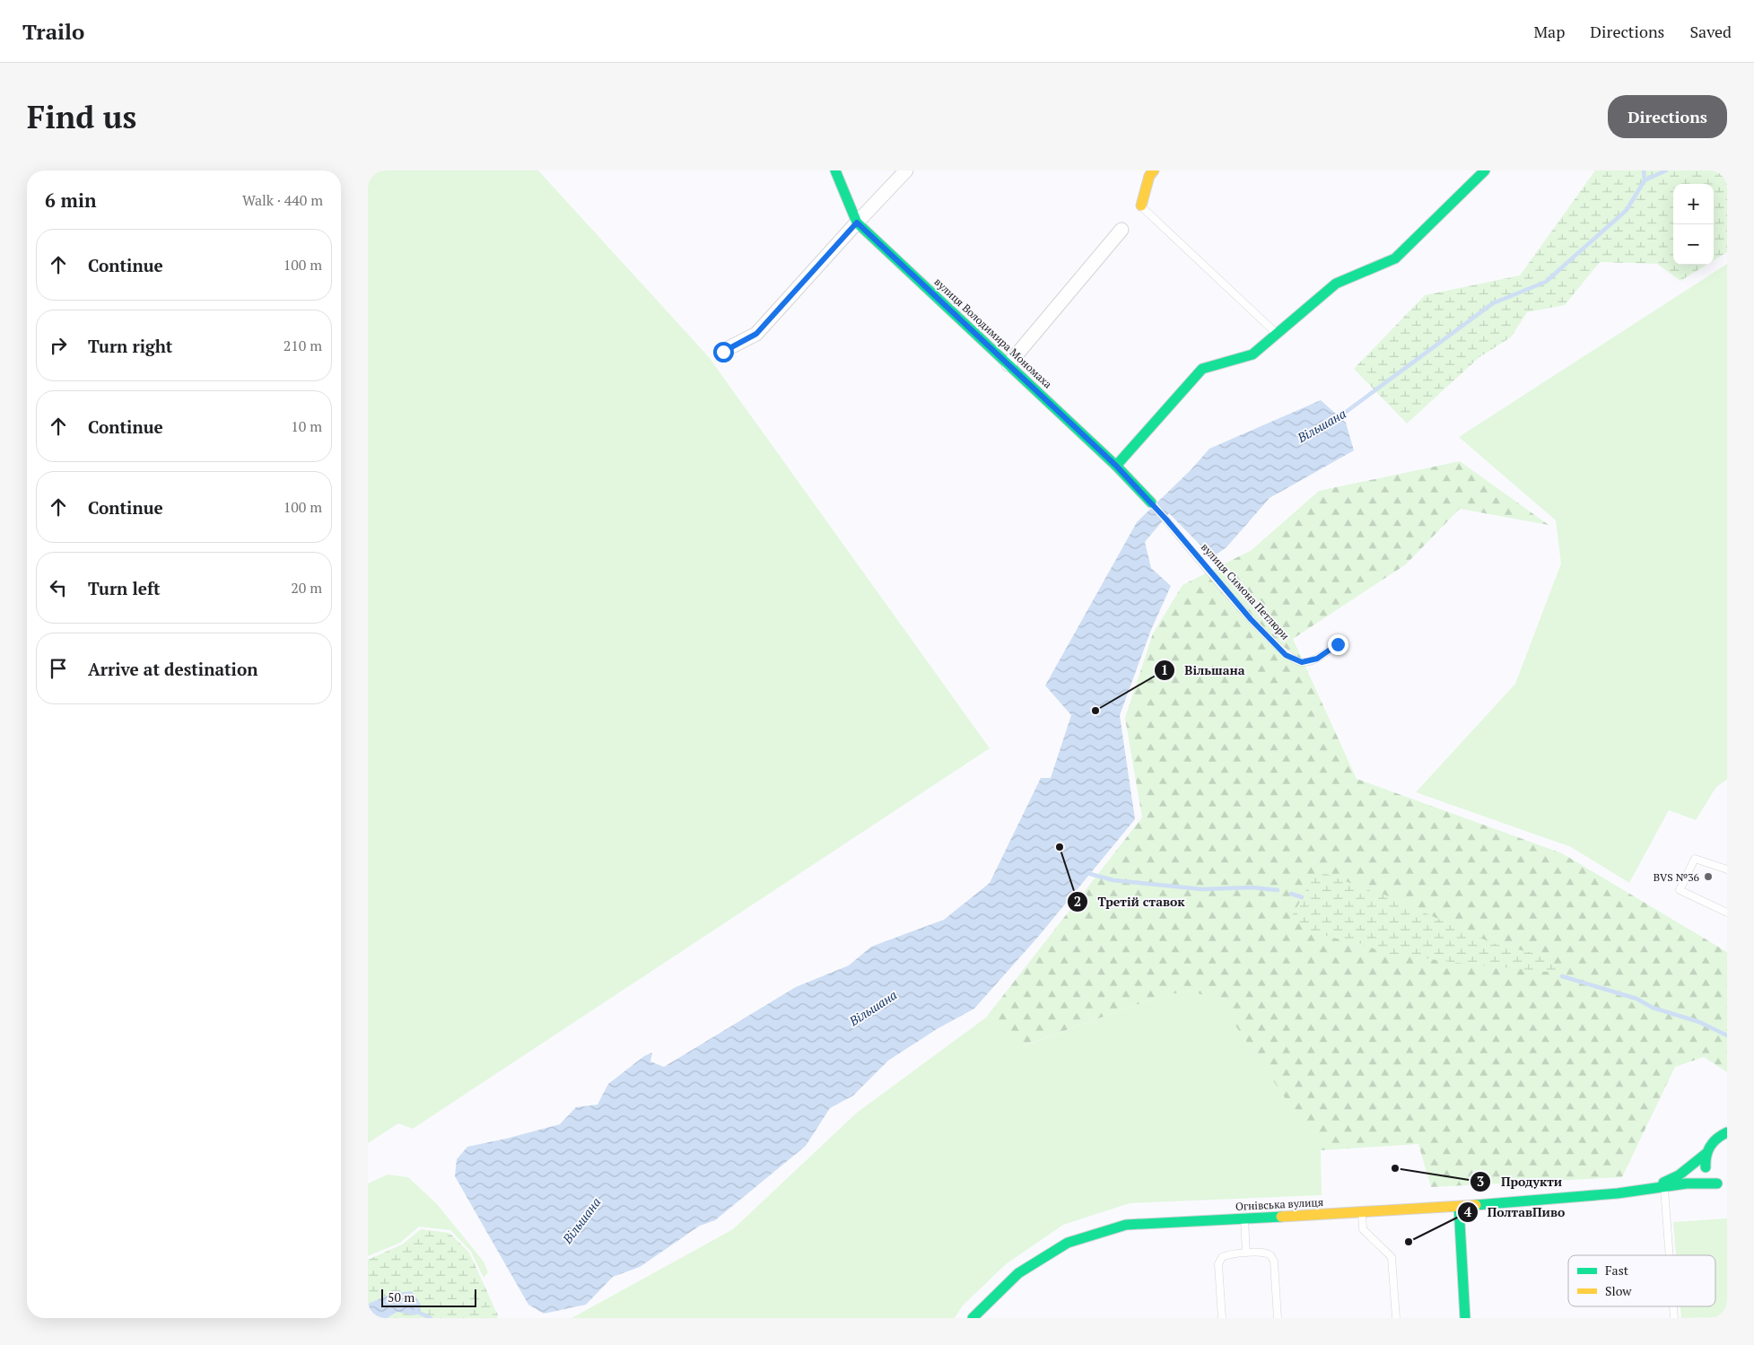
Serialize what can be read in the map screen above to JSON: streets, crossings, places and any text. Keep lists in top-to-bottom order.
{
  "streets": {
    "street": ["вулиця Володимира Мономаха", "Огнівська вулиця"],
    "lane": ["вулиця Симона Петлюри"]
  },
  "crossings": [
    ["вулиця Володимира Мономаха", "вулиця Симона Петлюри"]
  ],
  "water": ["Вільшана"],
  "places": [
    "Вільшана",
    "Третій ставок",
    "BVS №36",
    "Продукти",
    "ПолтавПиво"
  ],
  "legend": ["Fast", "Slow"],
  "scale_bar": "50 m",
  "page": {
    "header": "Trailo",
    "nav": ["Map", "Directions", "Saved"],
    "buttons": "Directions",
    "title": "Find us",
    "heading": ["6 min", "Walk · 440 m"],
    "map_buttons": ["+", "−"],
    "list": [
      ["Continue", "100 m"],
      ["Turn right", "210 m"],
      ["Continue", "10 m"],
      ["Continue", "100 m"],
      ["Turn left", "20 m"],
      "Arrive at destination"
    ],
    "scale": "50 m"
  }
}
